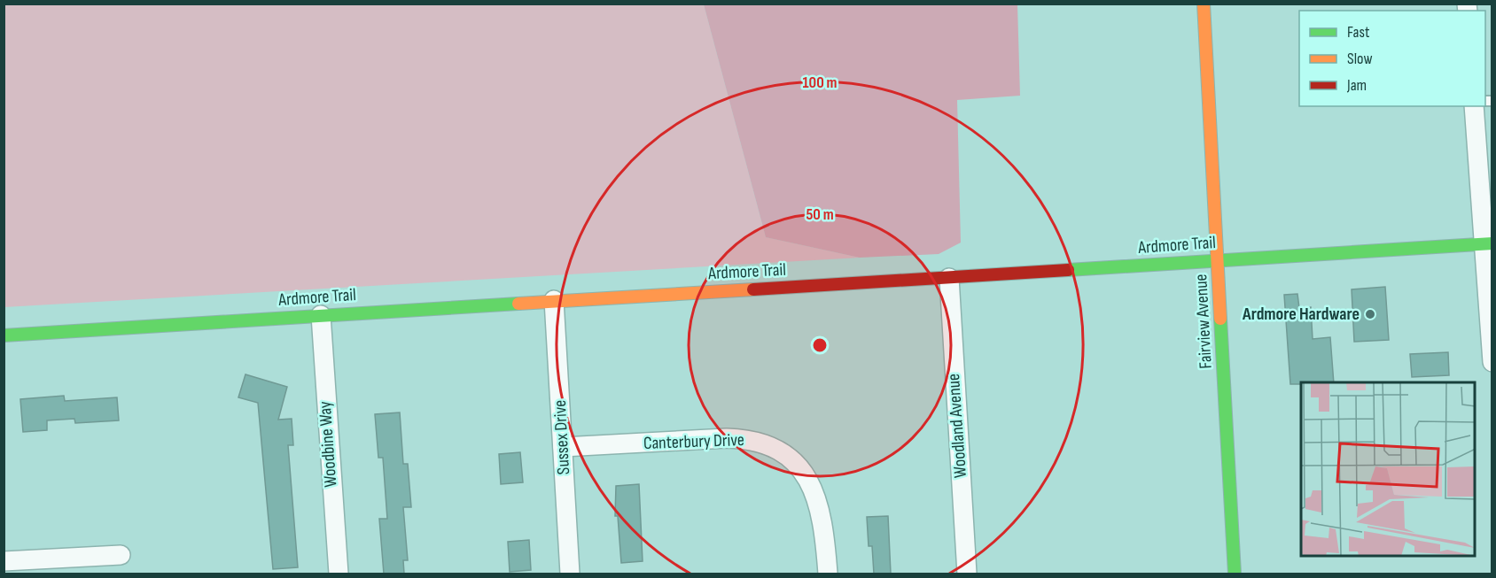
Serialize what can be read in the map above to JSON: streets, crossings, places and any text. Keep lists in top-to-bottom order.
{
  "streets": {
    "street": [
      "Ardmore Trail",
      "Fairview Avenue",
      "Woodland Avenue",
      "Sussex Drive",
      "Canterbury Drive",
      "Woodbine Way"
    ]
  },
  "crossings": [
    ["Ardmore Trail", "Fairview Avenue"],
    ["Ardmore Trail", "Woodland Avenue"],
    ["Ardmore Trail", "Sussex Drive"],
    ["Ardmore Trail", "Woodbine Way"],
    ["Sussex Drive", "Canterbury Drive"]
  ],
  "places": ["Ardmore Hardware"],
  "legend": ["Fast", "Slow", "Jam"],
  "rings": ["100 m", "50 m"]
}
